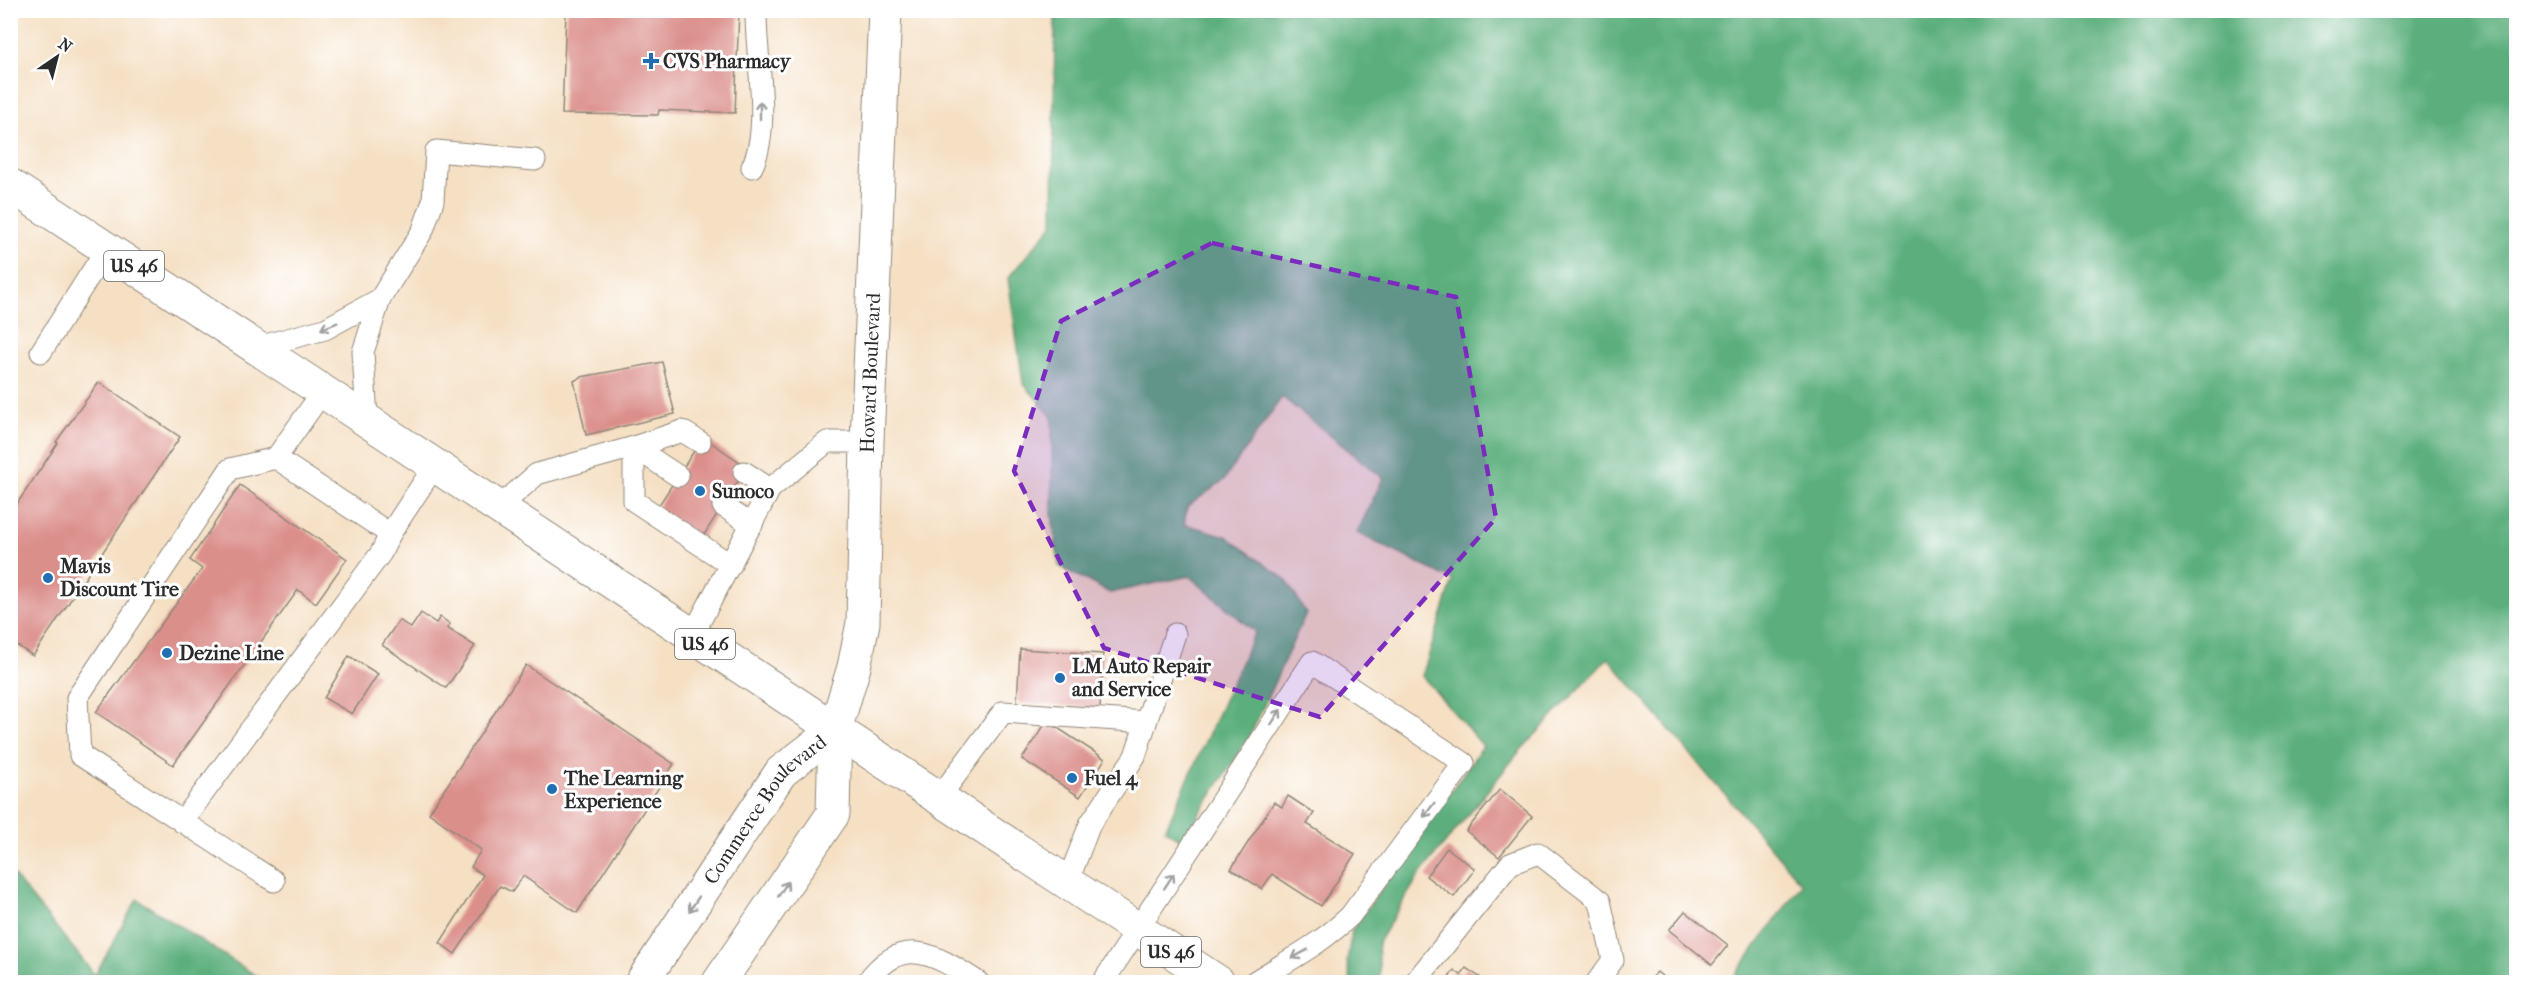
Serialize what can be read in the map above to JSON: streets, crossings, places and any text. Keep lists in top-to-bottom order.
{
  "streets": {
    "main road": ["US 46", "Howard Boulevard", "Commerce Boulevard"]
  },
  "crossings": [
    ["US 46", "Howard Boulevard"],
    ["US 46", "Commerce Boulevard"],
    ["Howard Boulevard", "Commerce Boulevard"]
  ],
  "places": {
    "health": ["CVS Pharmacy"],
    "other": [
      "Sunoco",
      "Mavis Discount Tire",
      "Dezine Line",
      "LM Auto Repair and Service",
      "Fuel 4",
      "The Learning Experience"
    ]
  },
  "north": "top right"
}
